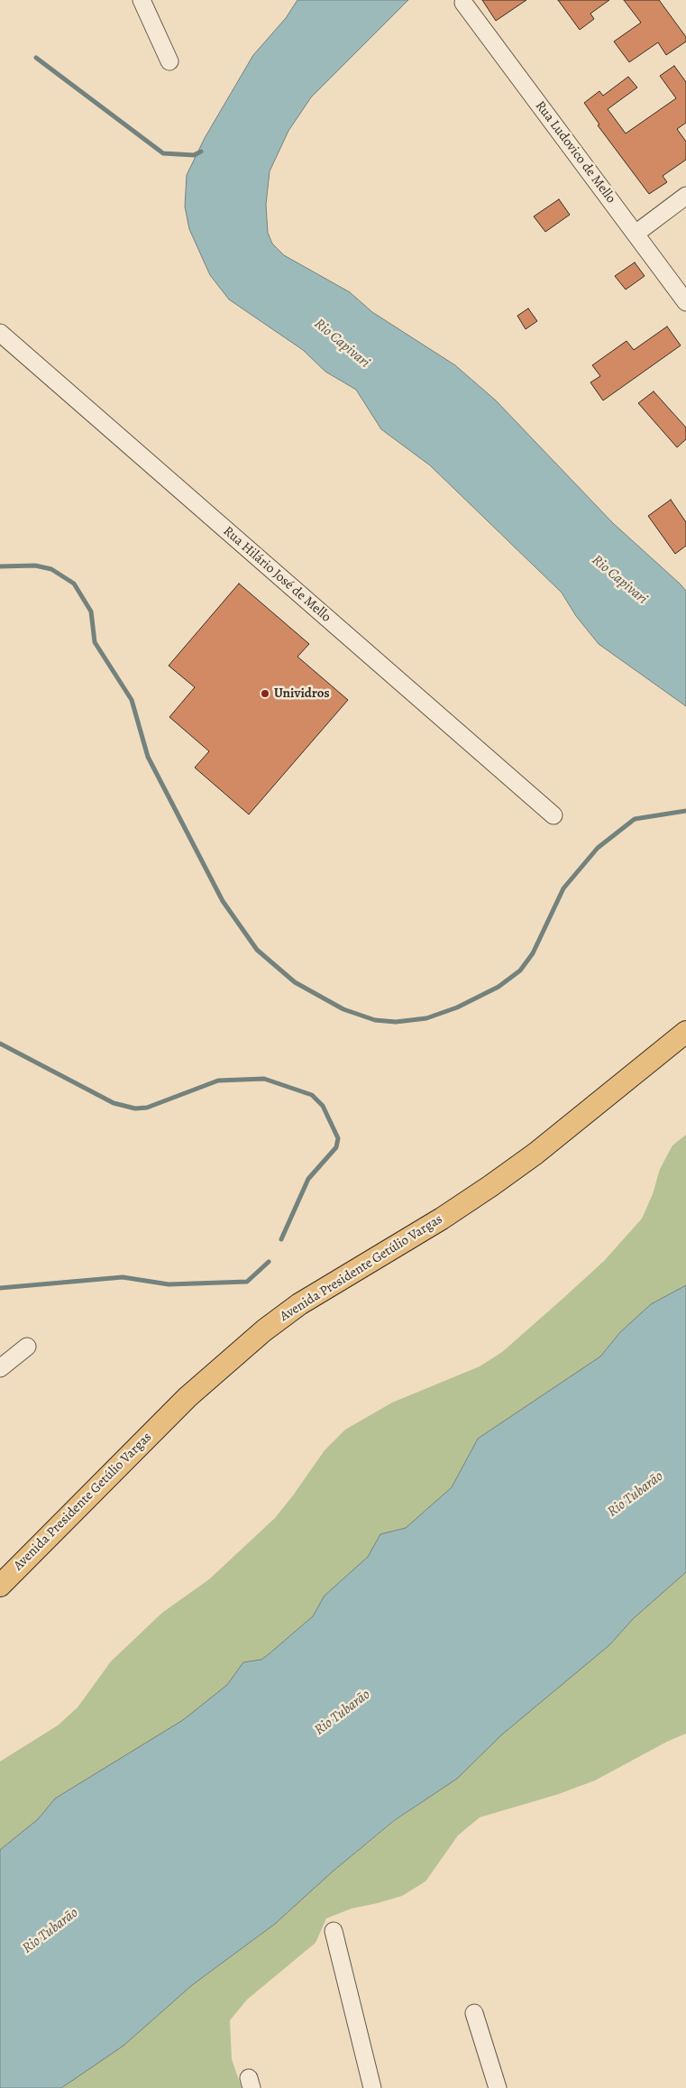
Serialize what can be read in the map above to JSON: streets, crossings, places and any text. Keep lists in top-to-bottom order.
{
  "streets": {
    "main road": ["Avenida Presidente Getúlio Vargas"],
    "street": ["Rua Ludovico de Mello", "Rua Hilário José de Mello"]
  },
  "water": ["Rio Capivari", "Rio Tubarão"],
  "places": ["Unividros"]
}
